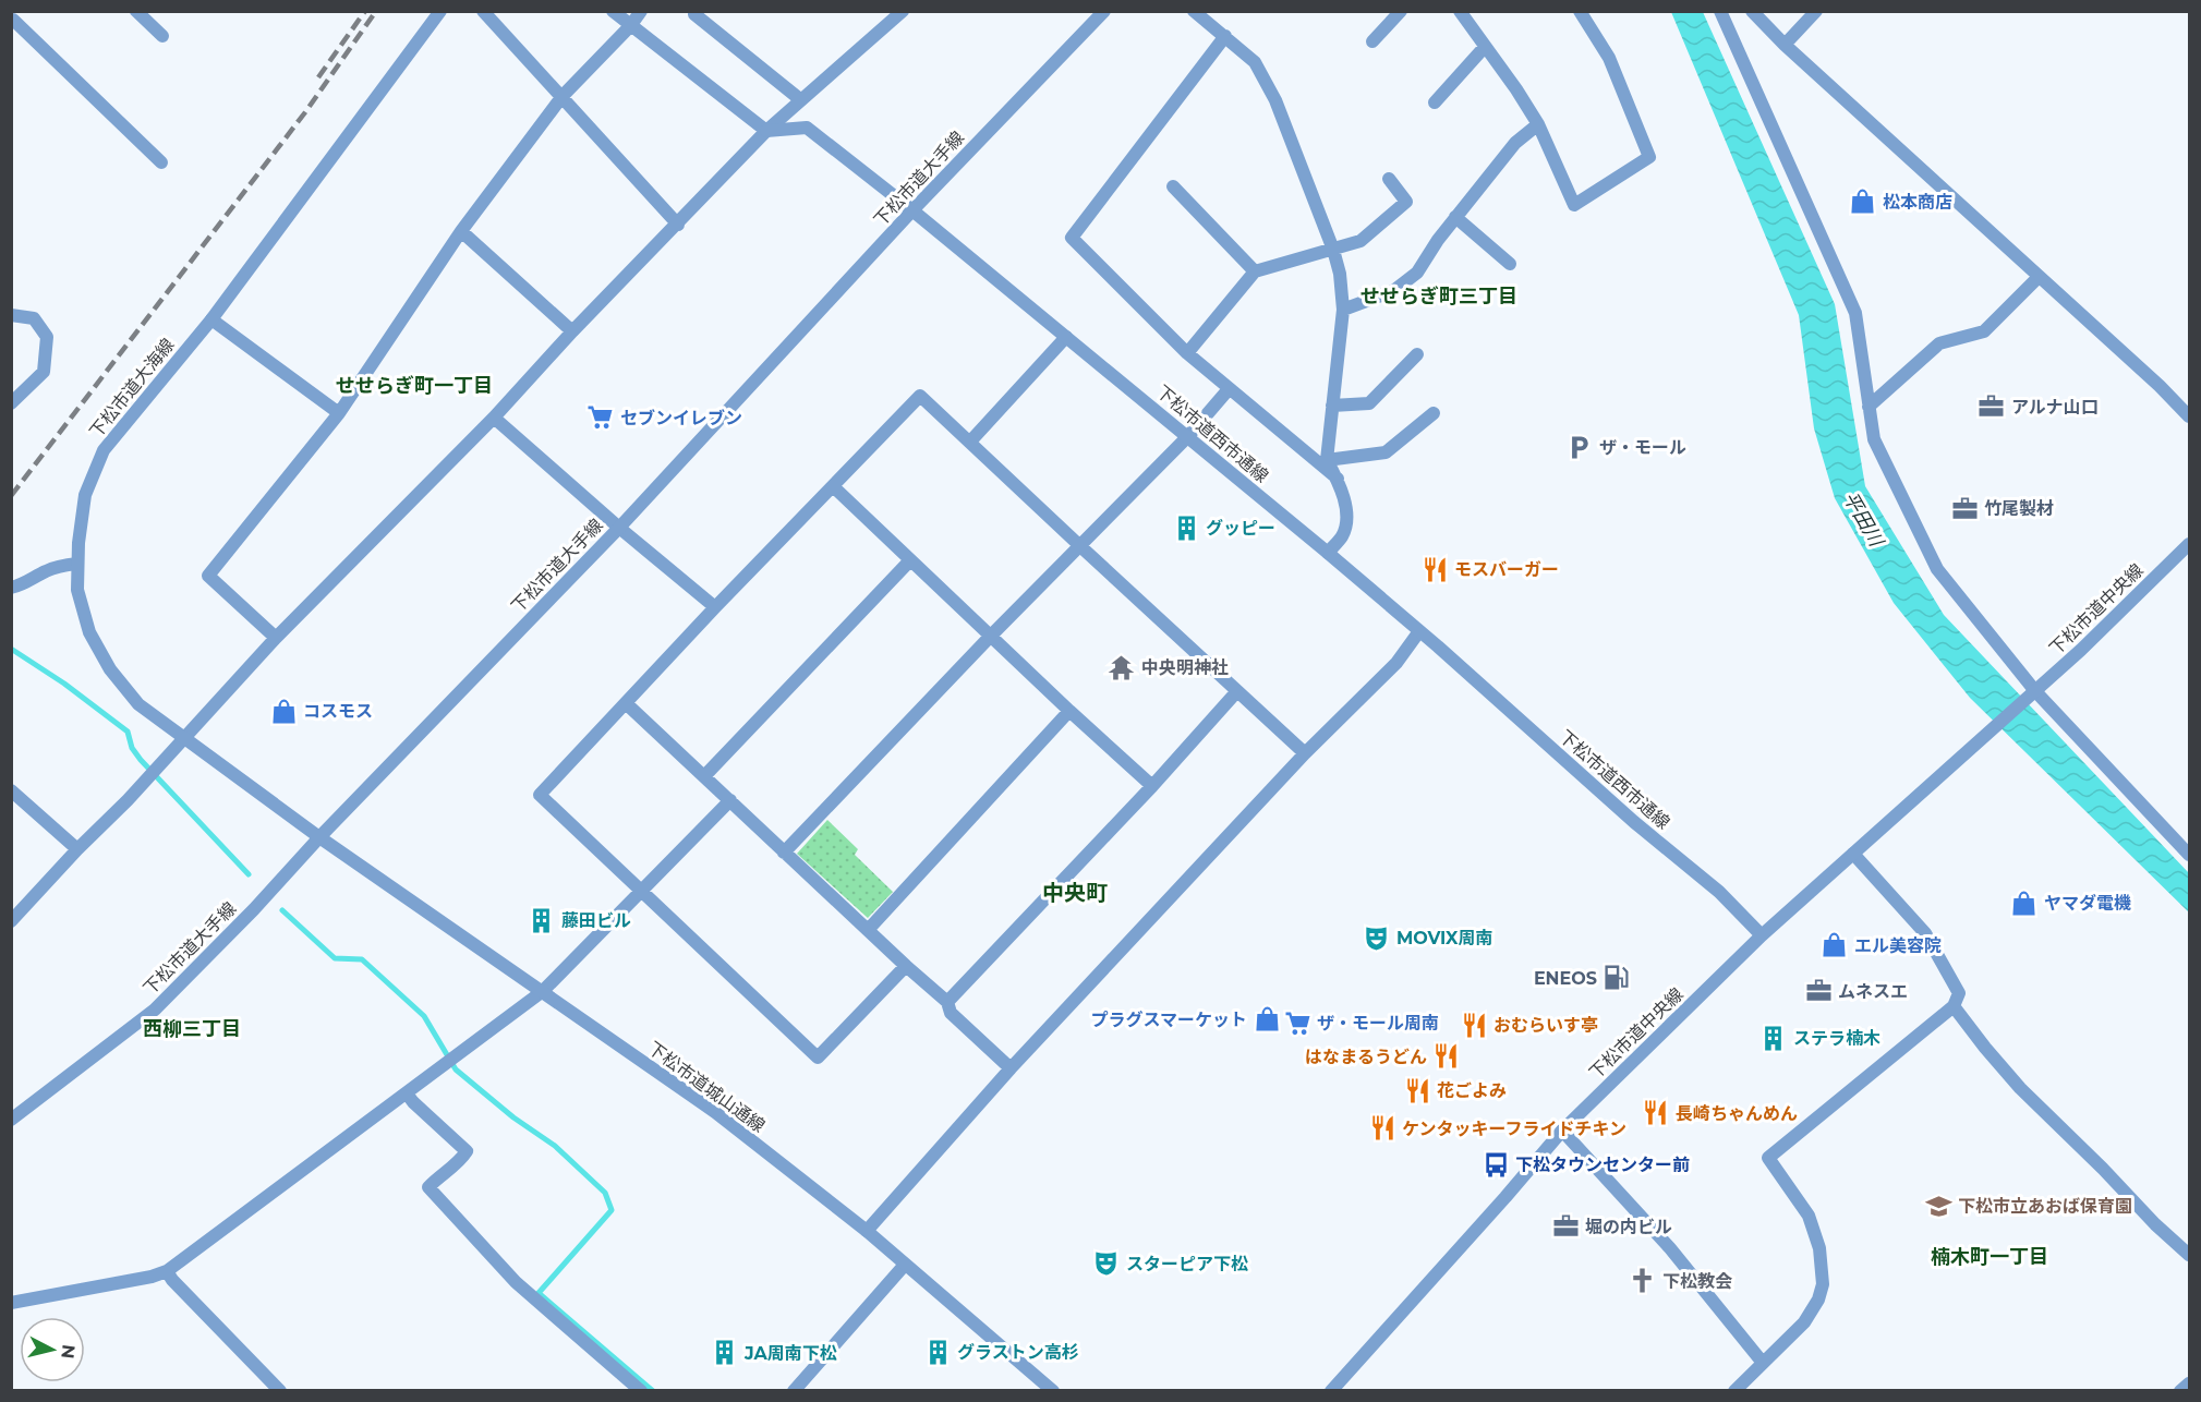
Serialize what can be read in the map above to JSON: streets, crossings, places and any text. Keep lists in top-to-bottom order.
{
  "streets": {
    "street": [
      "下松市道大手線",
      "下松市道大海線",
      "下松市道西市通線",
      "下松市道中央線",
      "下松市道城山通線"
    ]
  },
  "crossings": [
    ["下松市道大手線", "下松市道大海線"],
    ["下松市道大手線", "下松市道西市通線"],
    ["下松市道大手線", "下松市道城山通線"],
    ["下松市道大海線", "下松市道城山通線"],
    ["下松市道西市通線", "下松市道中央線"]
  ],
  "districts": [
    "せせらぎ町三丁目",
    "せせらぎ町一丁目",
    "中央町",
    "西柳三丁目",
    "楠木町一丁目"
  ],
  "water": ["平田川"],
  "places": {
    "shop": [
      "松本商店",
      "コスモス",
      "ヤマダ電機",
      "エル美容院",
      "プラグスマーケット"
    ],
    "office": [
      "アルナ山口",
      "竹尾製材",
      "ムネスエ",
      "堀の内ビル"
    ],
    "supermarket": ["セブンイレブン", "ザ・モール周南"],
    "parking": ["ザ・モール"],
    "building": [
      "グッピー",
      "藤田ビル",
      "ステラ楠木",
      "グラストン高杉",
      "JA周南下松"
    ],
    "restaurant": [
      "モスバーガー",
      "おむらいす亭",
      "はなまるうどん",
      "花ごよみ",
      "長崎ちゃんめん",
      "ケンタッキーフライドチキン"
    ],
    "temple": ["中央明神社"],
    "theatre": ["MOVIX周南", "スターピア下松"],
    "fuel station": ["ENEOS"],
    "bus stop": ["下松タウンセンター前"],
    "school or university": ["下松市立あおば保育園"],
    "church": ["下松教会"]
  },
  "north": "right"
}
